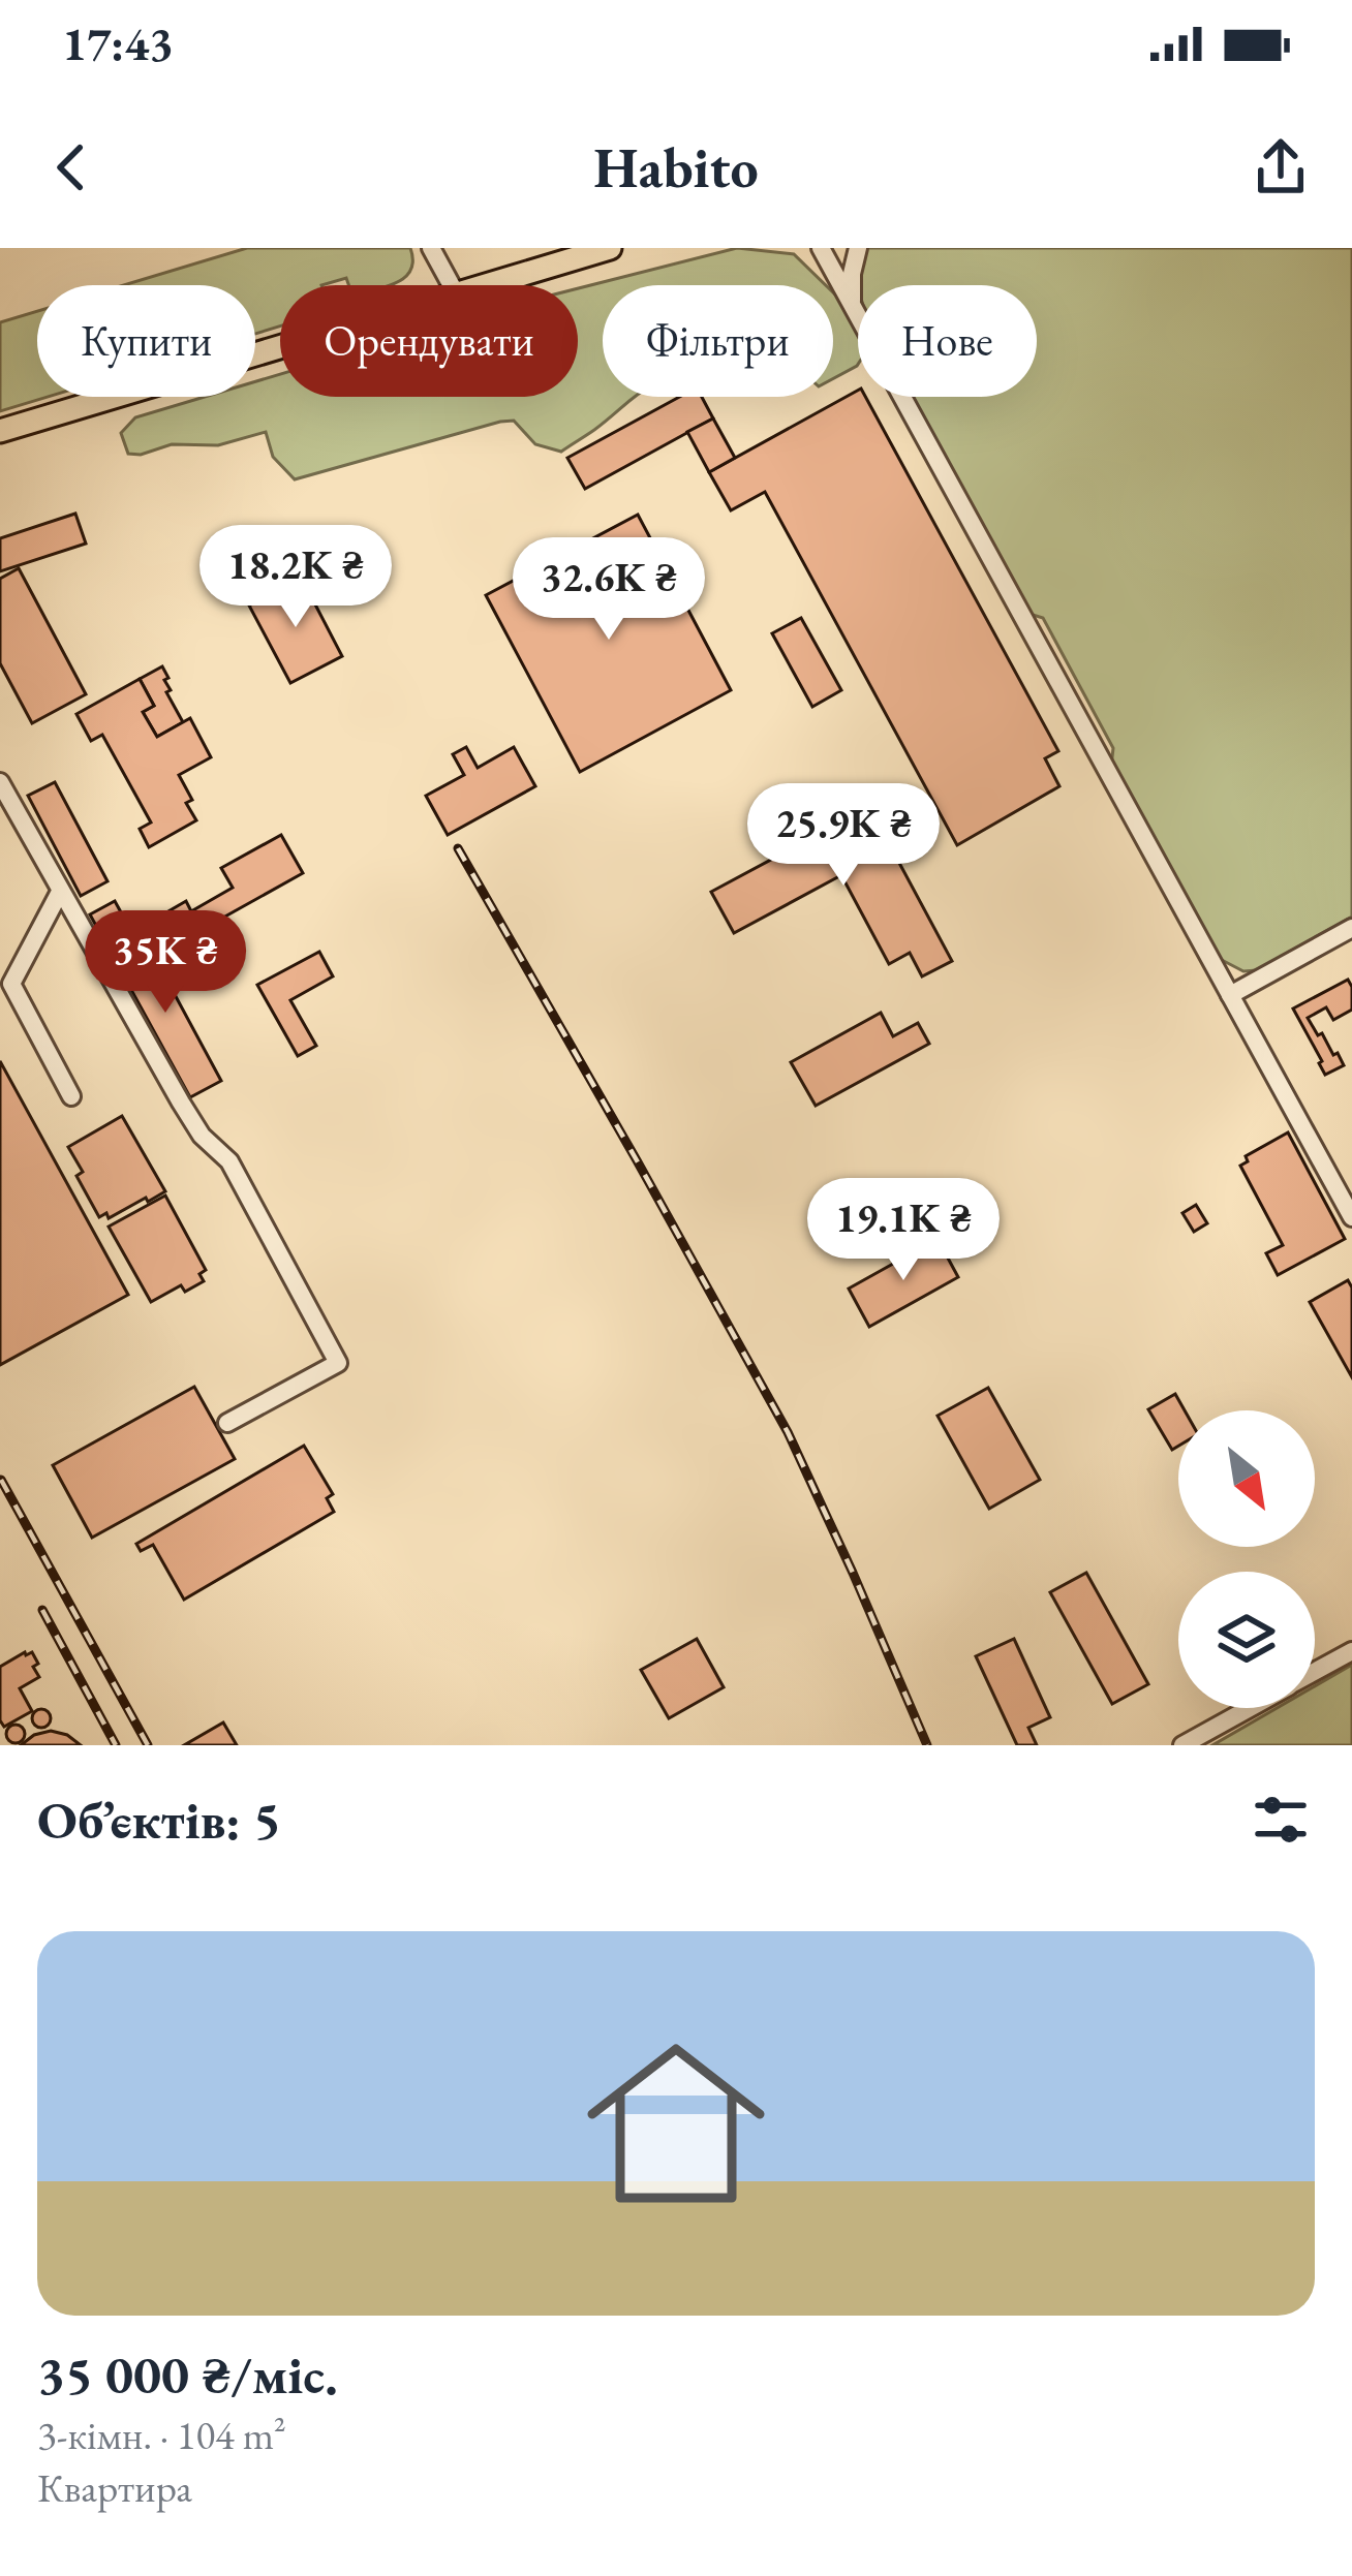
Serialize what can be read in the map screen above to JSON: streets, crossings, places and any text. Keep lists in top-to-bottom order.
{
  "north": "bottom right",
  "page": {
    "status": "17:43",
    "header": "Habito",
    "chip": [
      "Купити",
      "Орендувати",
      "Фільтри",
      "Нове"
    ],
    "price": [
      "18.2K ₴",
      "32.6K ₴",
      "25.9K ₴",
      "35K ₴",
      "19.1K ₴"
    ],
    "heading": "Об’єктів: 5",
    "list": [
      {
        "name": "35 000 ₴/міс.",
        "note": "3-кімн. · 104 m² · Квартира"
      }
    ]
  }
}
